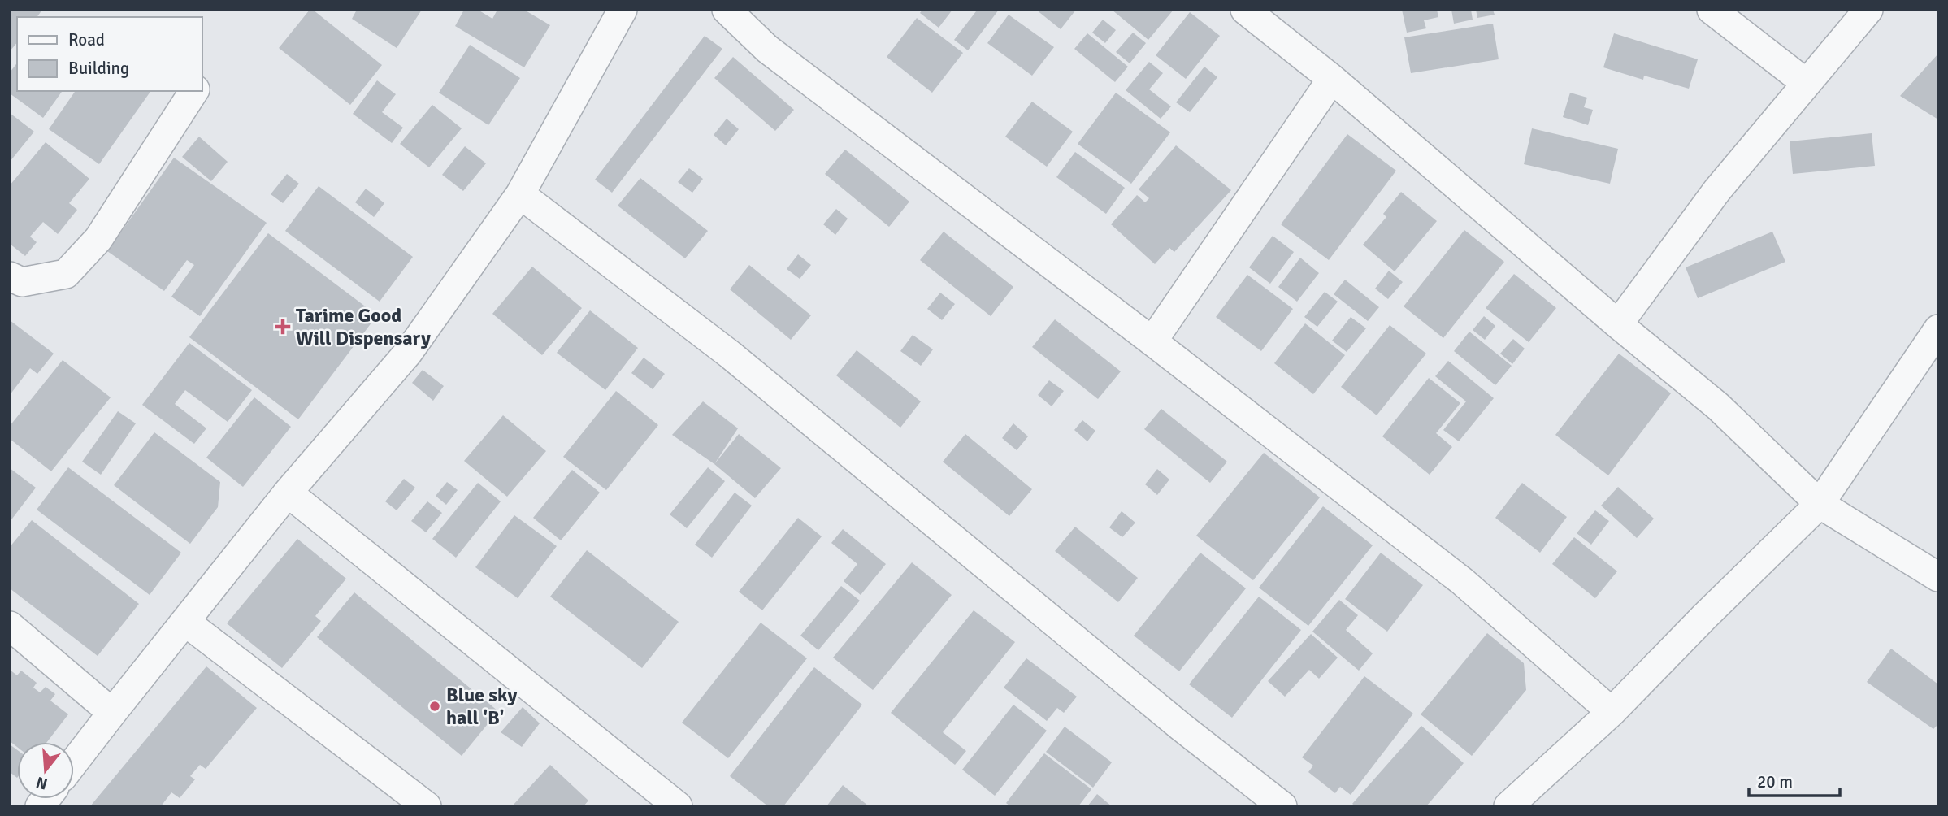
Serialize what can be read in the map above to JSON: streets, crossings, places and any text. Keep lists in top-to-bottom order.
{
  "places": {
    "health": ["Tarime Good Will Dispensary"],
    "other": ["Blue sky hall 'B'"]
  },
  "legend": ["Road", "Building"],
  "scale_bar": "20 m",
  "north": "bottom"
}
